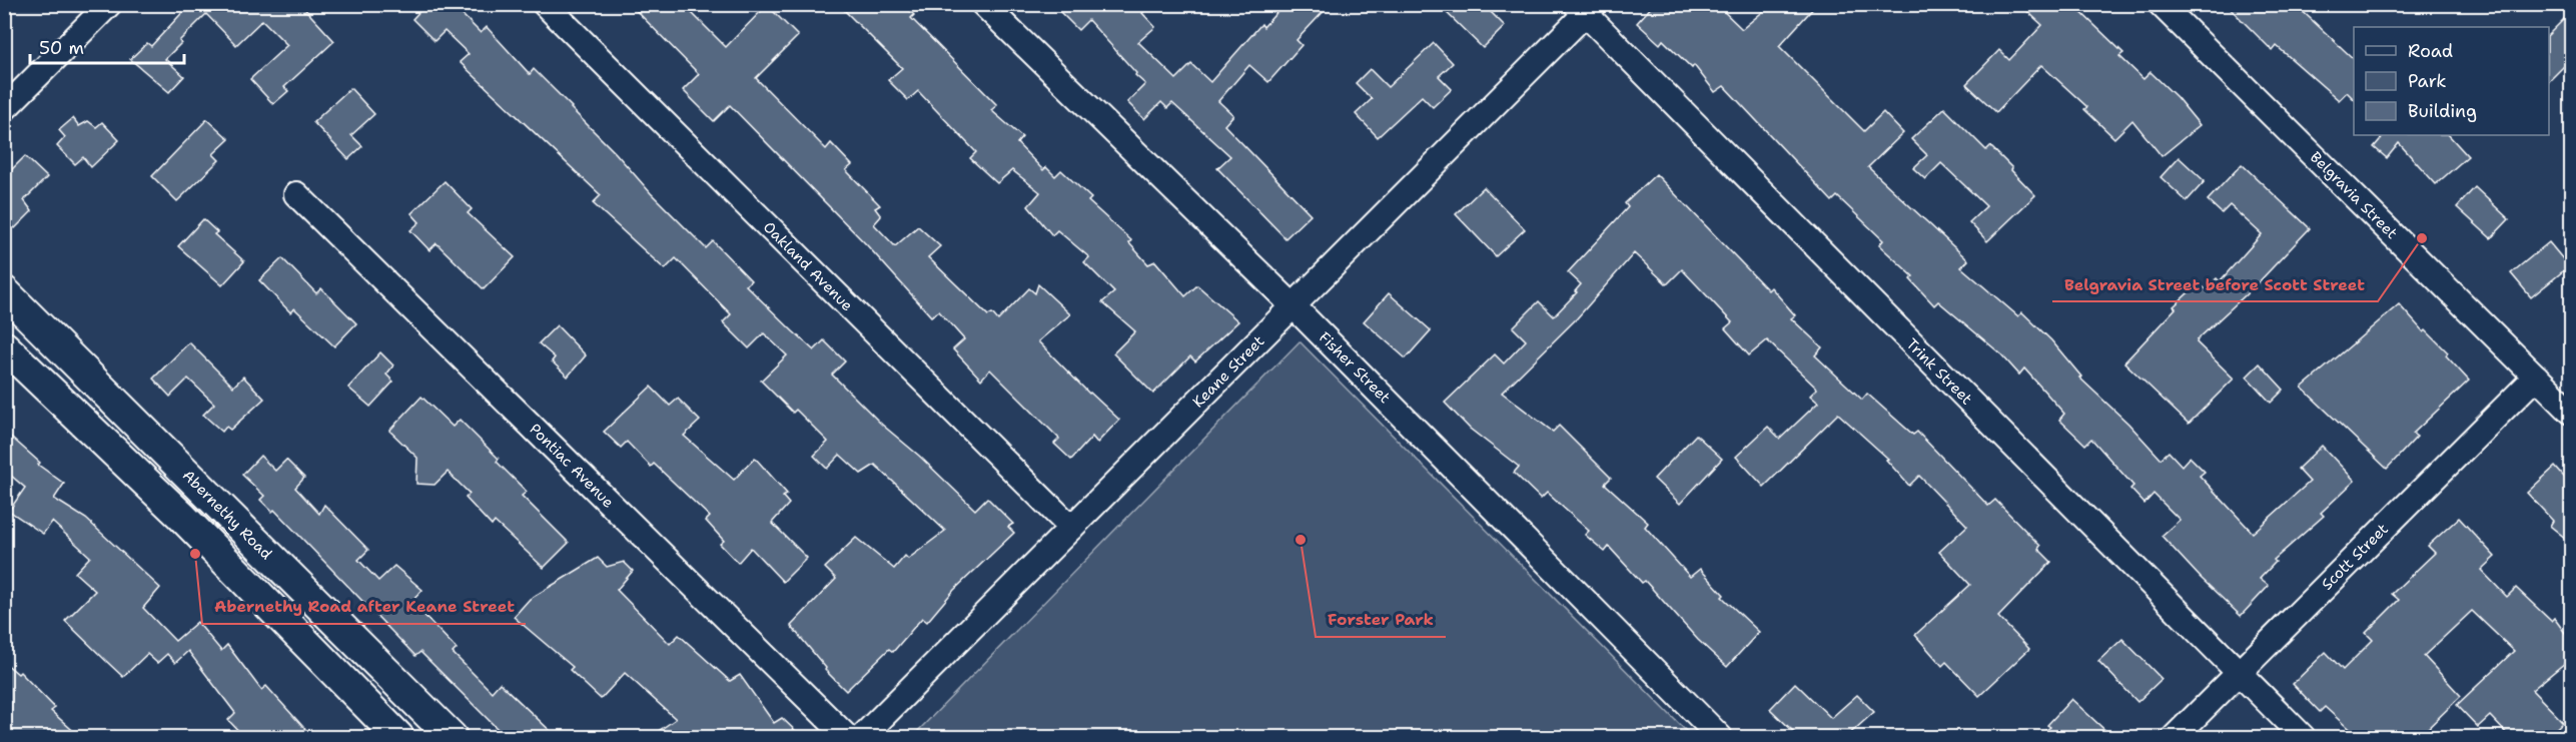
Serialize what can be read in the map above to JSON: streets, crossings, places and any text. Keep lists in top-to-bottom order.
{
  "streets": {
    "main road": ["Abernethy Road"],
    "street": [
      "Belgravia Street",
      "Oakland Avenue",
      "Fisher Street",
      "Keane Street",
      "Trink Street",
      "Pontiac Avenue",
      "Scott Street"
    ]
  },
  "crossings": [
    ["Belgravia Street", "Scott Street"],
    ["Oakland Avenue", "Keane Street"],
    ["Fisher Street", "Keane Street"],
    ["Keane Street", "Trink Street"],
    ["Trink Street", "Scott Street"]
  ],
  "places": ["Belgravia Street before Scott Street", "Forster Park", "Abernethy Road after Keane Street"],
  "legend": ["Road", "Park", "Building"],
  "scale_bar": "50 m"
}
